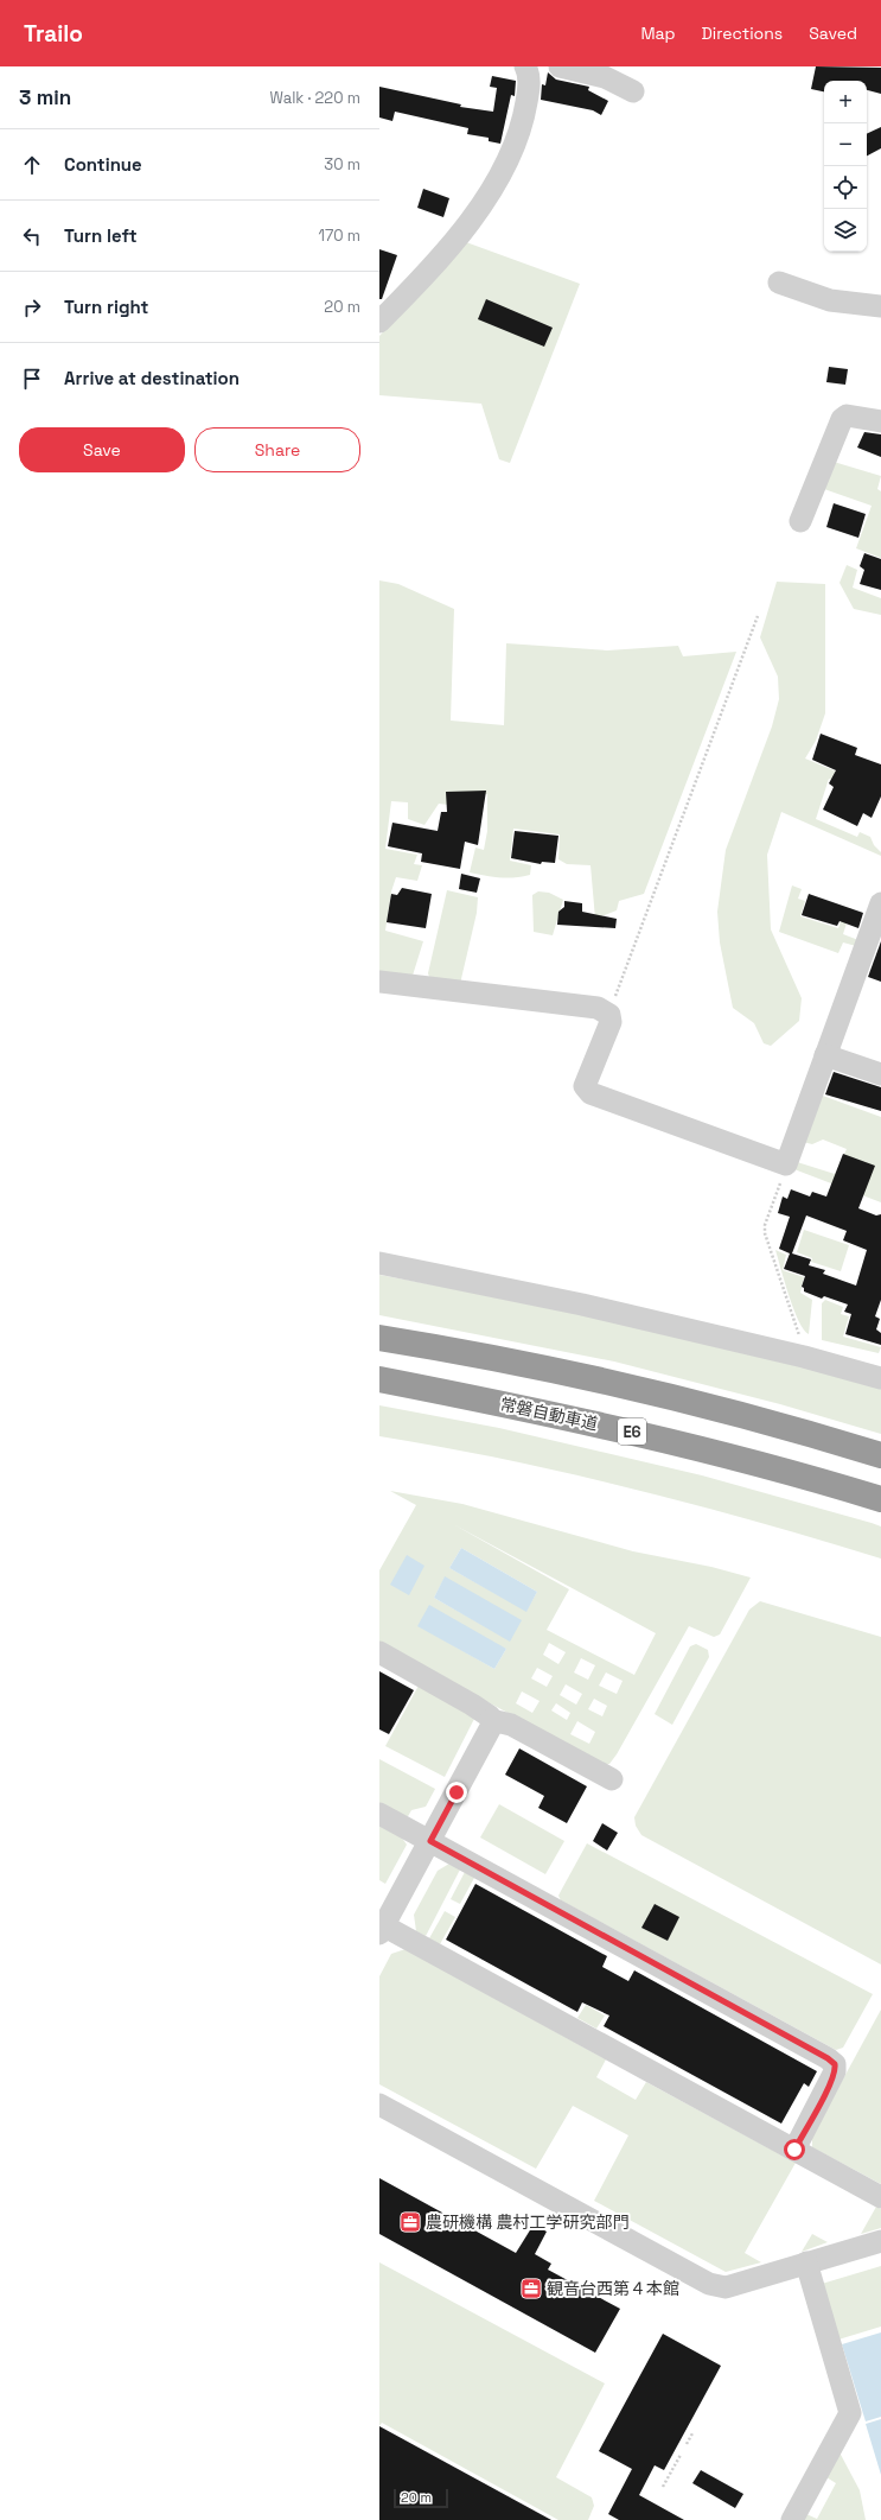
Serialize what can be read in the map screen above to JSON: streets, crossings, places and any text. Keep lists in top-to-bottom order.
{
  "streets": {
    "highway": ["常磐自動車道", "E6"]
  },
  "places": {
    "office": ["農研機構 農村工学研究部門", "観音台西第４本館"]
  },
  "scale_bar": "20 m",
  "page": {
    "header": "Trailo",
    "nav": ["Map", "Directions", "Saved"],
    "heading": ["3 min", "Walk · 220 m"],
    "map_buttons": ["+", "−"],
    "list": [
      ["Continue", "30 m"],
      ["Turn left", "170 m"],
      ["Turn right", "20 m"],
      "Arrive at destination"
    ],
    "buttons": ["Save", "Share"],
    "scale": "20 m"
  }
}
